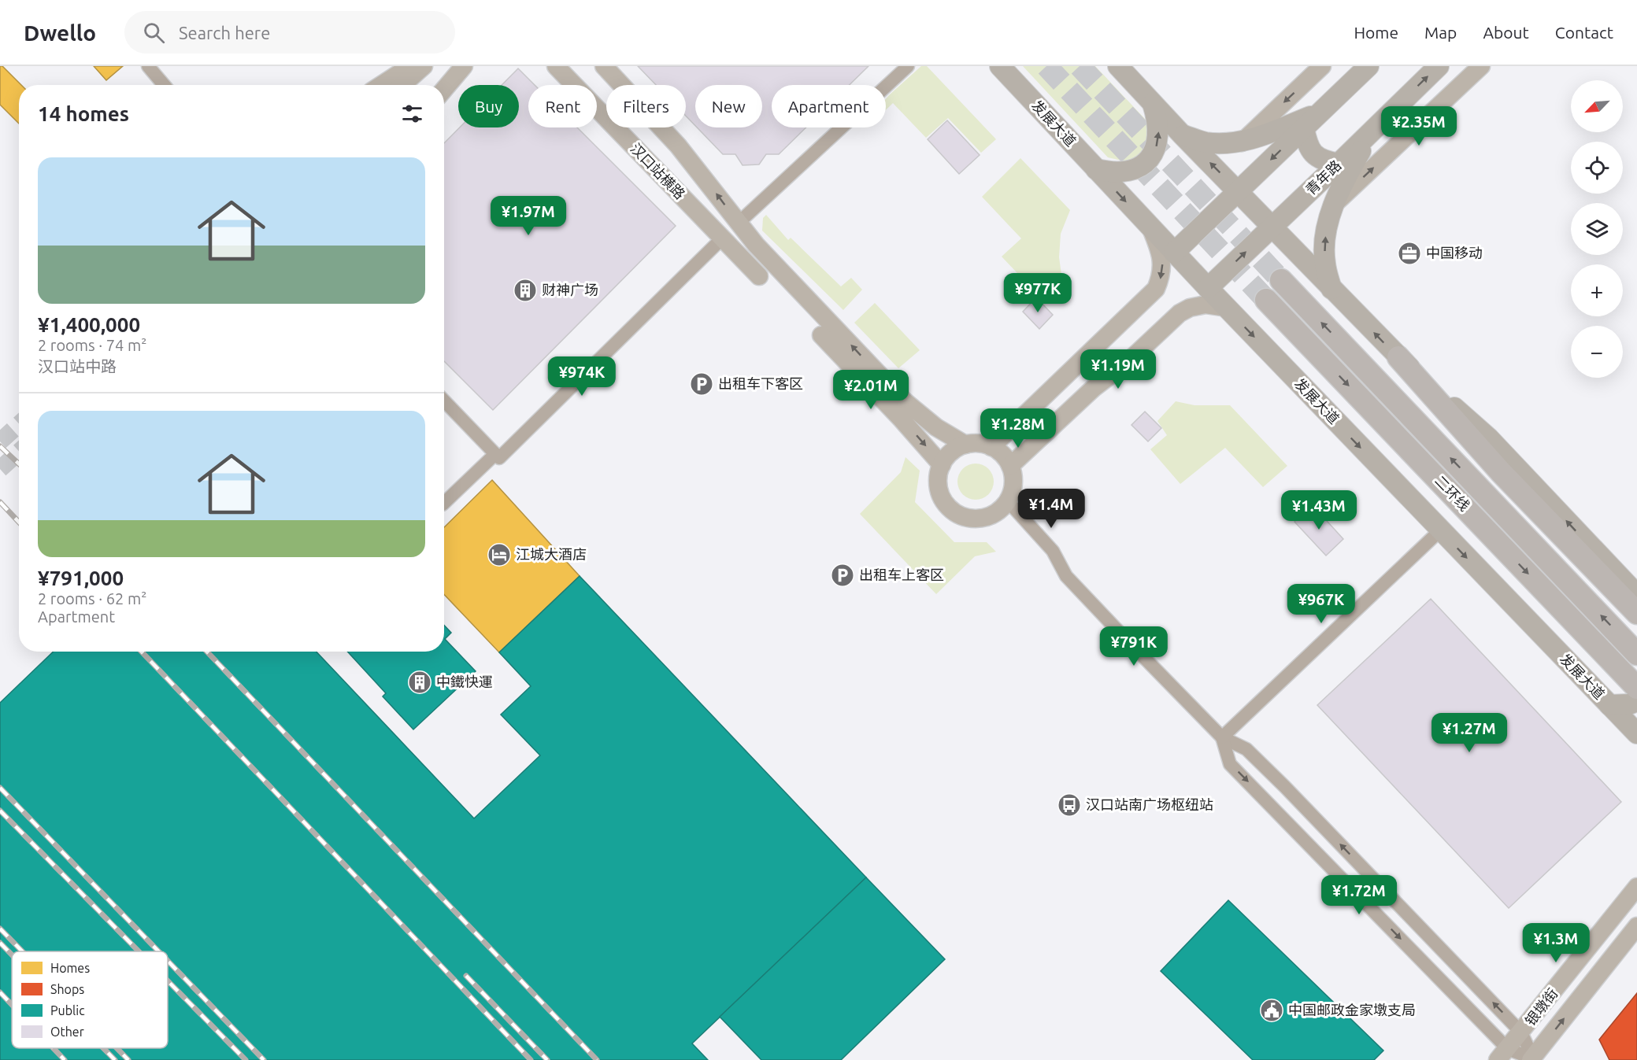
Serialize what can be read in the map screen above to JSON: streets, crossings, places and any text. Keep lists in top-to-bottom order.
{
  "streets": {
    "highway": ["二环线"],
    "main road": [
      "发展大道",
      "汉口站横路",
      "青年路",
      "银墩街"
    ]
  },
  "crossings": [
    ["发展大道", "青年路"]
  ],
  "places": {
    "office": ["中国移动"],
    "building": ["财神广场", "中鐵快運"],
    "parking": ["出租车下客区", "出租车上客区"],
    "hotel": ["江城大酒店"],
    "bus stop": ["汉口站南广场枢纽站"],
    "public building": ["中国邮政金家墩支局"]
  },
  "legend": [
    "Homes",
    "Shops",
    "Public",
    "Other"
  ],
  "north": "bottom left",
  "page": {
    "header": "Dwello",
    "search": "Search here",
    "nav": [
      "Home",
      "Map",
      "About",
      "Contact"
    ],
    "map_buttons": ["+", "−"],
    "chip": [
      "Buy",
      "Rent",
      "Filters",
      "New",
      "Apartment"
    ],
    "heading": "14 homes",
    "price": [
      "¥2.35M",
      "¥1.97M",
      "¥977K",
      "¥1.19M",
      "¥974K",
      "¥2.01M",
      "¥1.28M",
      "¥1.4M",
      "¥1.43M",
      "¥967K",
      "¥791K",
      "¥1.27M",
      "¥1.72M",
      "¥1.3M"
    ],
    "list": [
      {
        "name": "¥1,400,000",
        "note": "2 rooms · 74 m² · 汉口站中路"
      },
      {
        "name": "¥791,000",
        "note": "2 rooms · 62 m² · Apartment"
      }
    ]
  }
}
